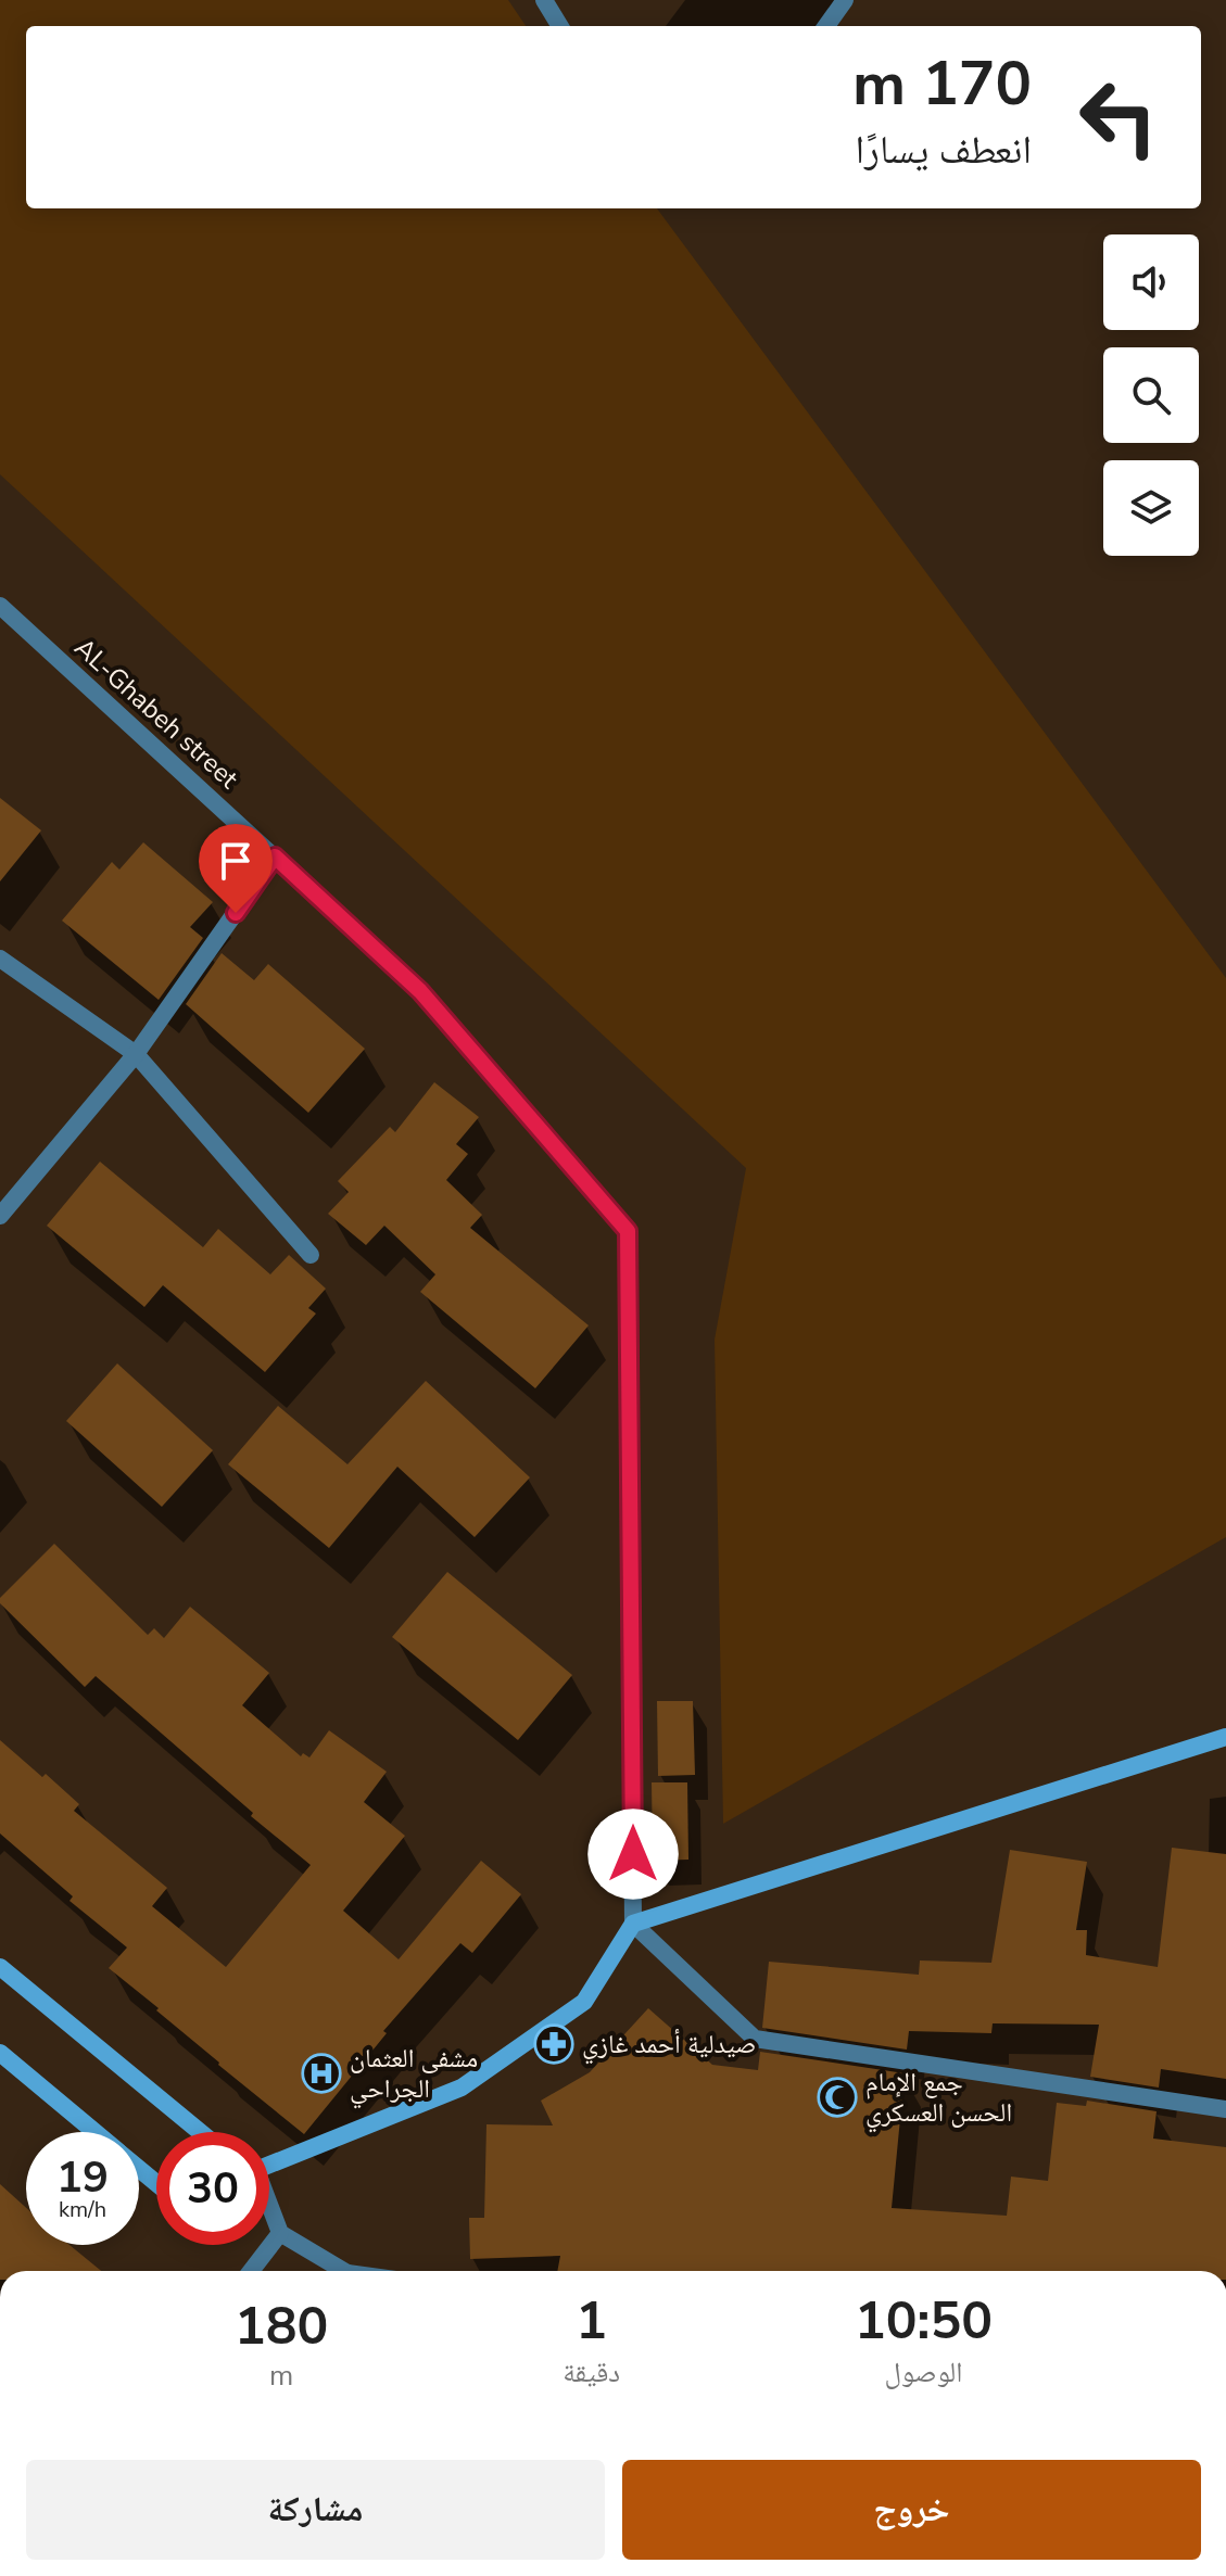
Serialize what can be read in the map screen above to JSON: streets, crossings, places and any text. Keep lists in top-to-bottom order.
{
  "streets": {
    "street": ["AL-Ghabeh street"]
  },
  "places": {
    "pharmacy": ["صيدلية أحمد غازي"],
    "hospital": ["مشفى العثمان الجراحي"],
    "mosque": ["جمع الإمام الحسن العسكري"]
  },
  "page": {
    "turn": ["170 m", "انعطف يسارًا"],
    "speed": "19 km/h",
    "limit": "30",
    "eta": [
      "10:50",
      "الوصول",
      "1",
      "دقيقة",
      "180",
      "m"
    ],
    "buttons": ["خروج", "مشاركة"]
  }
}
